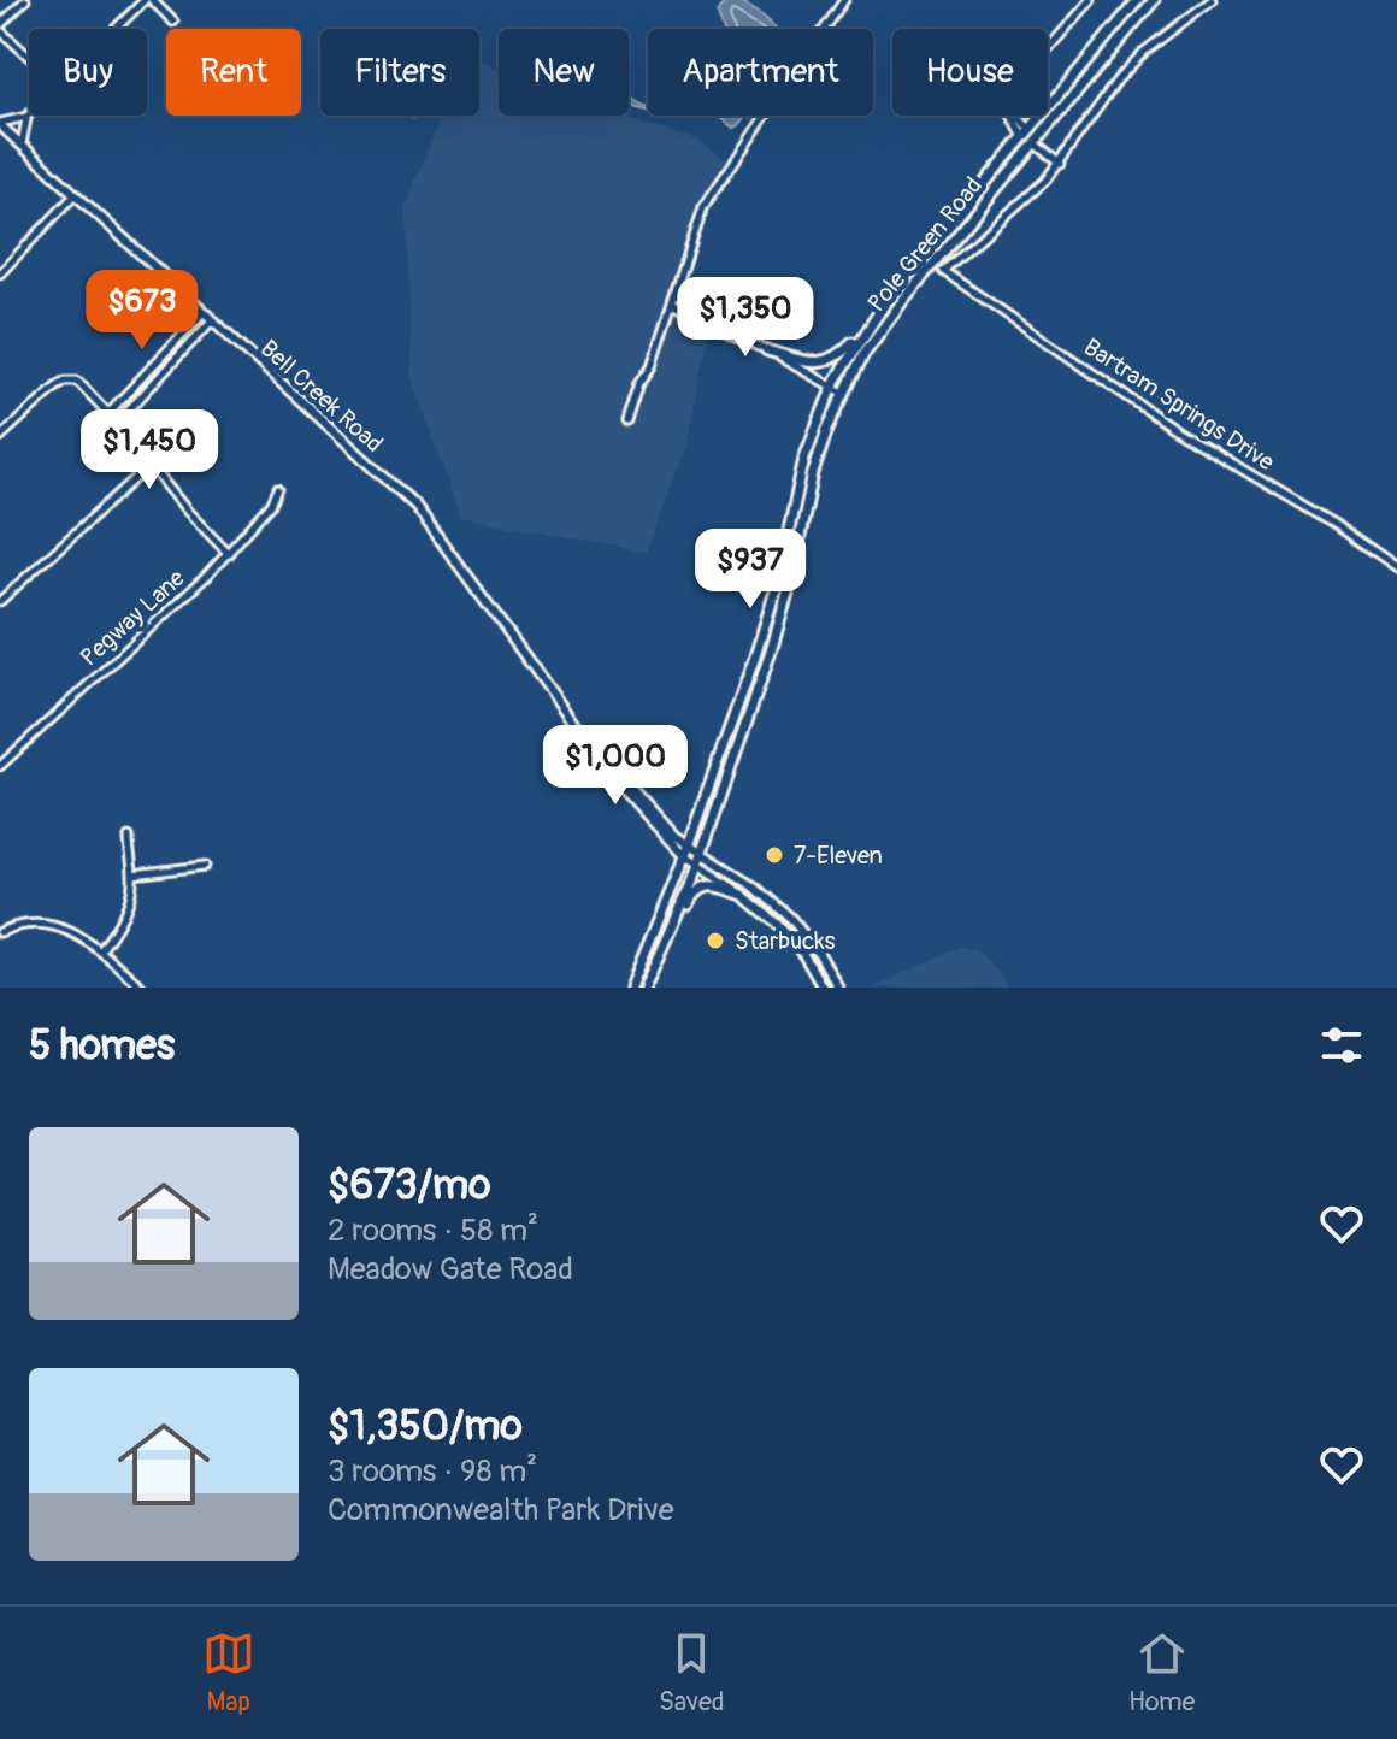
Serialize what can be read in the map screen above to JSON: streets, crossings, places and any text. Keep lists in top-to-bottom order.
{
  "streets": {
    "main road": ["Pole Green Road"],
    "street": ["Bell Creek Road", "Bartram Springs Drive", "Pegway Lane"]
  },
  "crossings": [
    ["Pole Green Road", "Bell Creek Road"]
  ],
  "places": ["7-Eleven", "Starbucks"],
  "page": {
    "chip": [
      "Buy",
      "Rent",
      "Filters",
      "New",
      "Apartment",
      "House"
    ],
    "price": [
      "$673",
      "$1,350",
      "$1,450",
      "$937",
      "$1,000"
    ],
    "heading": "5 homes",
    "list": [
      {
        "name": "$673/mo",
        "note": "2 rooms · 58 m² · Meadow Gate Road"
      },
      {
        "name": "$1,350/mo",
        "note": "3 rooms · 98 m² · Commonwealth Park Drive"
      }
    ],
    "tabs": ["Map", "Saved", "Home"]
  }
}
